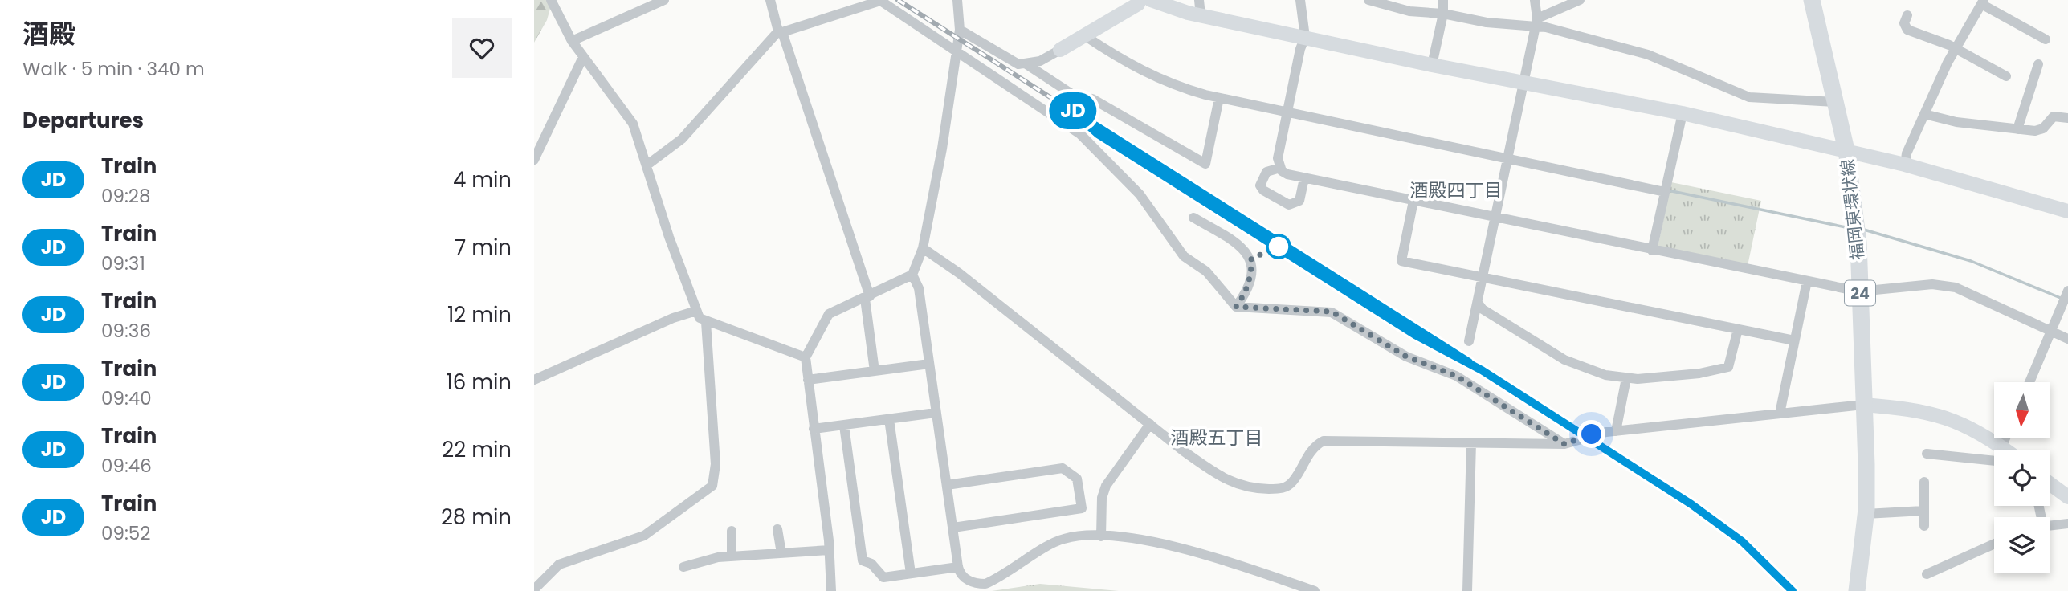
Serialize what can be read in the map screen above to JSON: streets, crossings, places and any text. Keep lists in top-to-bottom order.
{
  "streets": {
    "main road": ["福岡東環状線", "24"]
  },
  "districts": ["酒殿四丁目", "酒殿五丁目"],
  "north": "bottom",
  "page": {
    "heading": [
      ["酒殿", "Walk · 5 min · 340 m"],
      "Departures"
    ],
    "on_map": "JD",
    "list": [
      {
        "mark": "JD",
        "name": "Train",
        "note": "09:28",
        "value": "4 min"
      },
      {
        "mark": "JD",
        "name": "Train",
        "note": "09:31",
        "value": "7 min"
      },
      {
        "mark": "JD",
        "name": "Train",
        "note": "09:36",
        "value": "12 min"
      },
      {
        "mark": "JD",
        "name": "Train",
        "note": "09:40",
        "value": "16 min"
      },
      {
        "mark": "JD",
        "name": "Train",
        "note": "09:46",
        "value": "22 min"
      },
      {
        "mark": "JD",
        "name": "Train",
        "note": "09:52",
        "value": "28 min"
      }
    ]
  }
}
